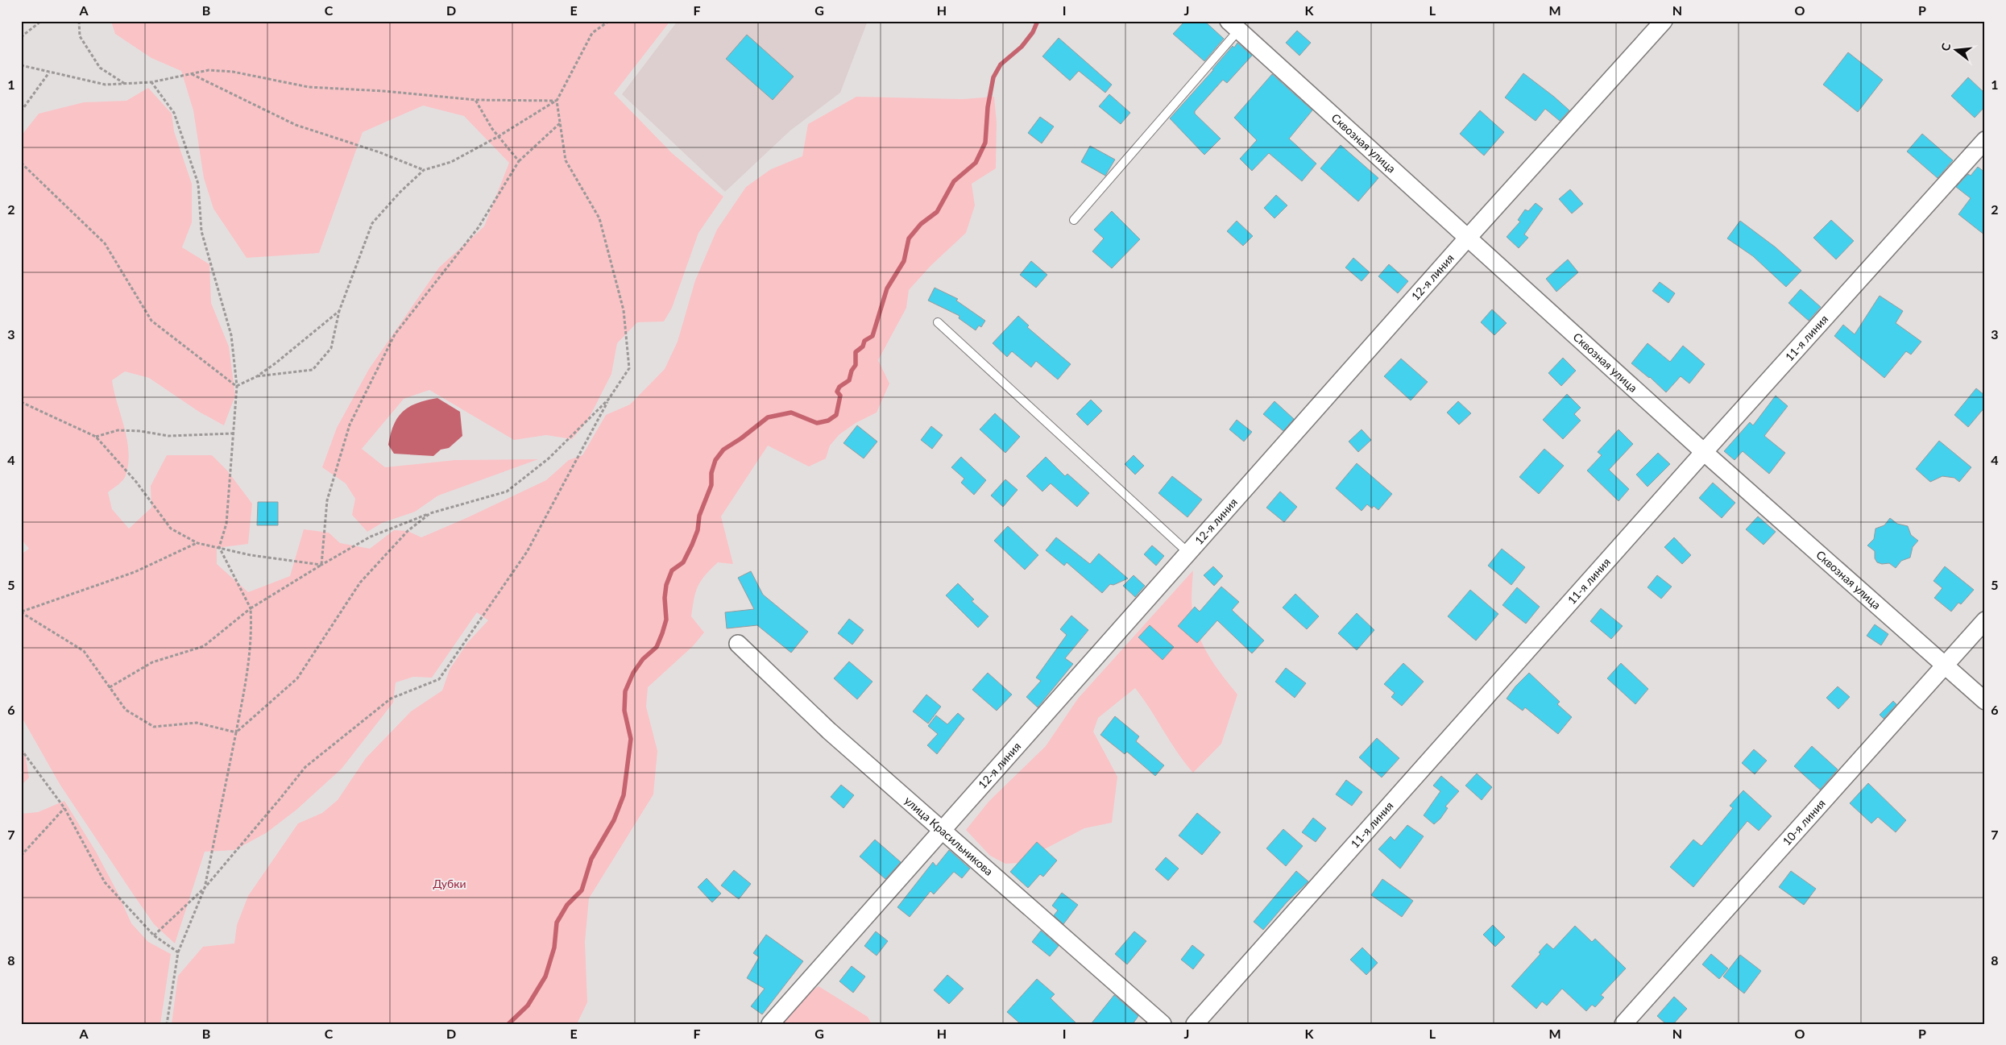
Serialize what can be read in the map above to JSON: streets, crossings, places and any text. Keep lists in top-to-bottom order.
{
  "streets": {
    "street": [
      "Сквозная улица",
      "12-я линия",
      "11-я линия",
      "10-я линия",
      "улица Красильникова"
    ]
  },
  "crossings": [
    ["Сквозная улица", "12-я линия"],
    ["Сквозная улица", "11-я линия"],
    ["Сквозная улица", "10-я линия"],
    ["12-я линия", "улица Красильникова"]
  ],
  "parks": ["Дубки"],
  "north": "left",
  "grid": {
    "columns": [
      "A",
      "B",
      "C",
      "D",
      "E",
      "F",
      "G",
      "H",
      "I",
      "J",
      "K",
      "L",
      "M",
      "N",
      "O",
      "P"
    ],
    "rows": [
      "1",
      "2",
      "3",
      "4",
      "5",
      "6",
      "7",
      "8"
    ]
  }
}
